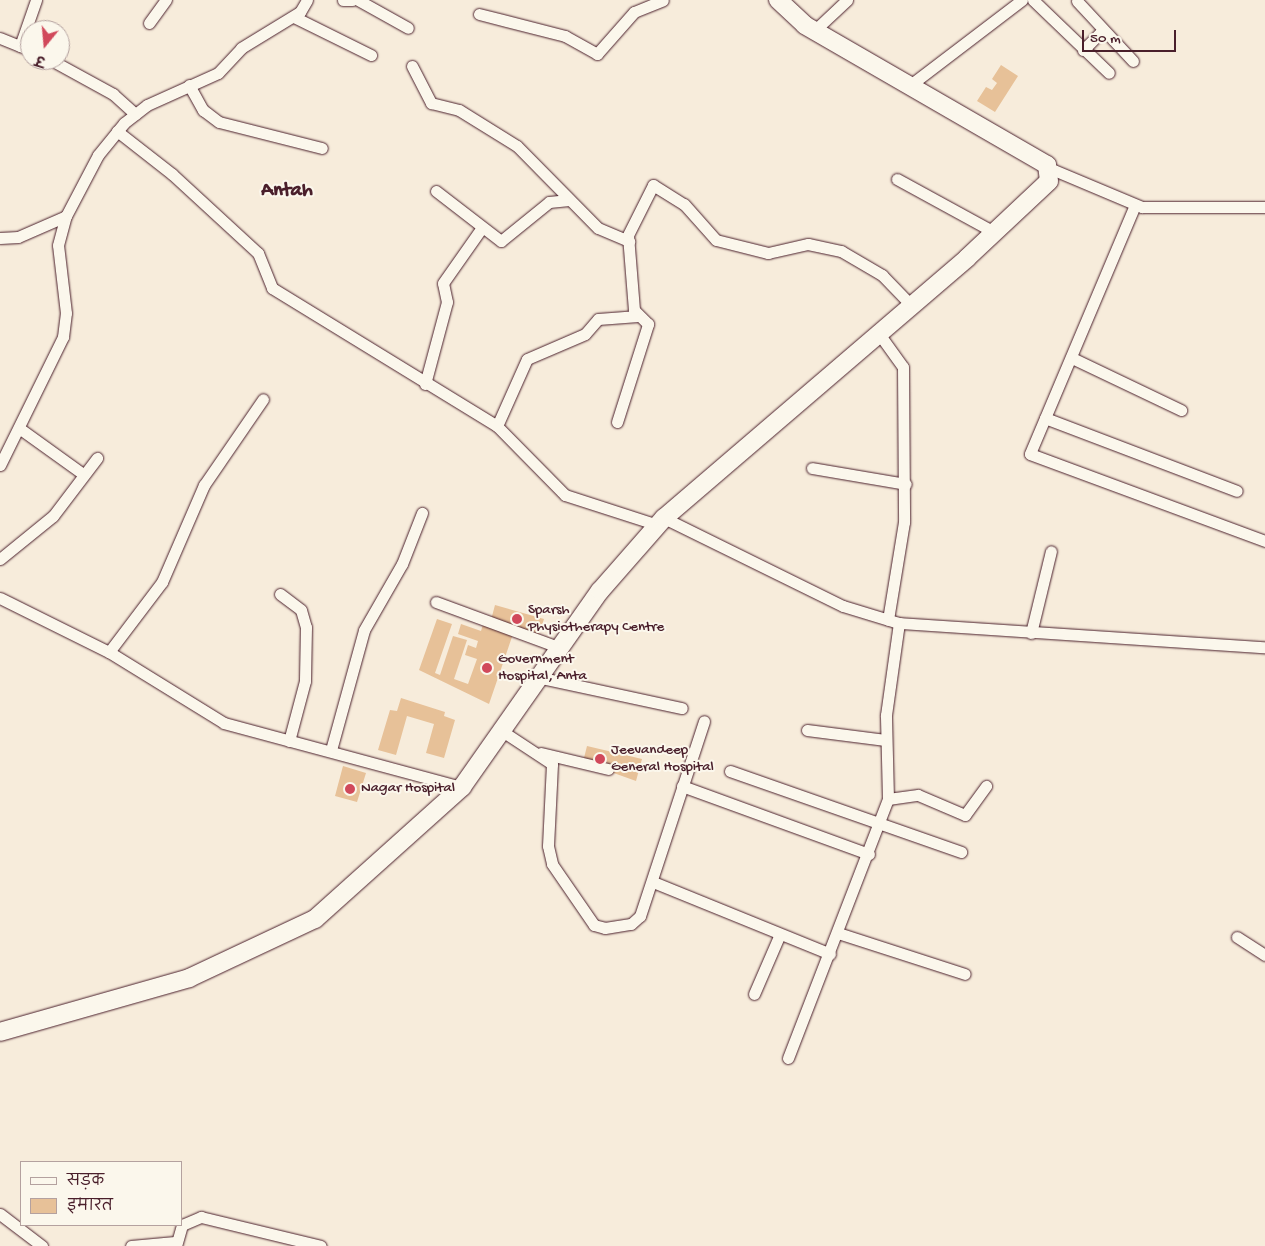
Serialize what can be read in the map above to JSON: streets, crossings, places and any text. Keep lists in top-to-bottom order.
{
  "districts": ["Antah"],
  "places": [
    "Sparsh Physiotherapy Centre",
    "Government Hospital, Anta",
    "Jeevandeep General Hospital",
    "Nagar Hospital"
  ],
  "legend": ["सड़क", "इमारत"],
  "scale_bar": "50 m",
  "north": "bottom"
}
